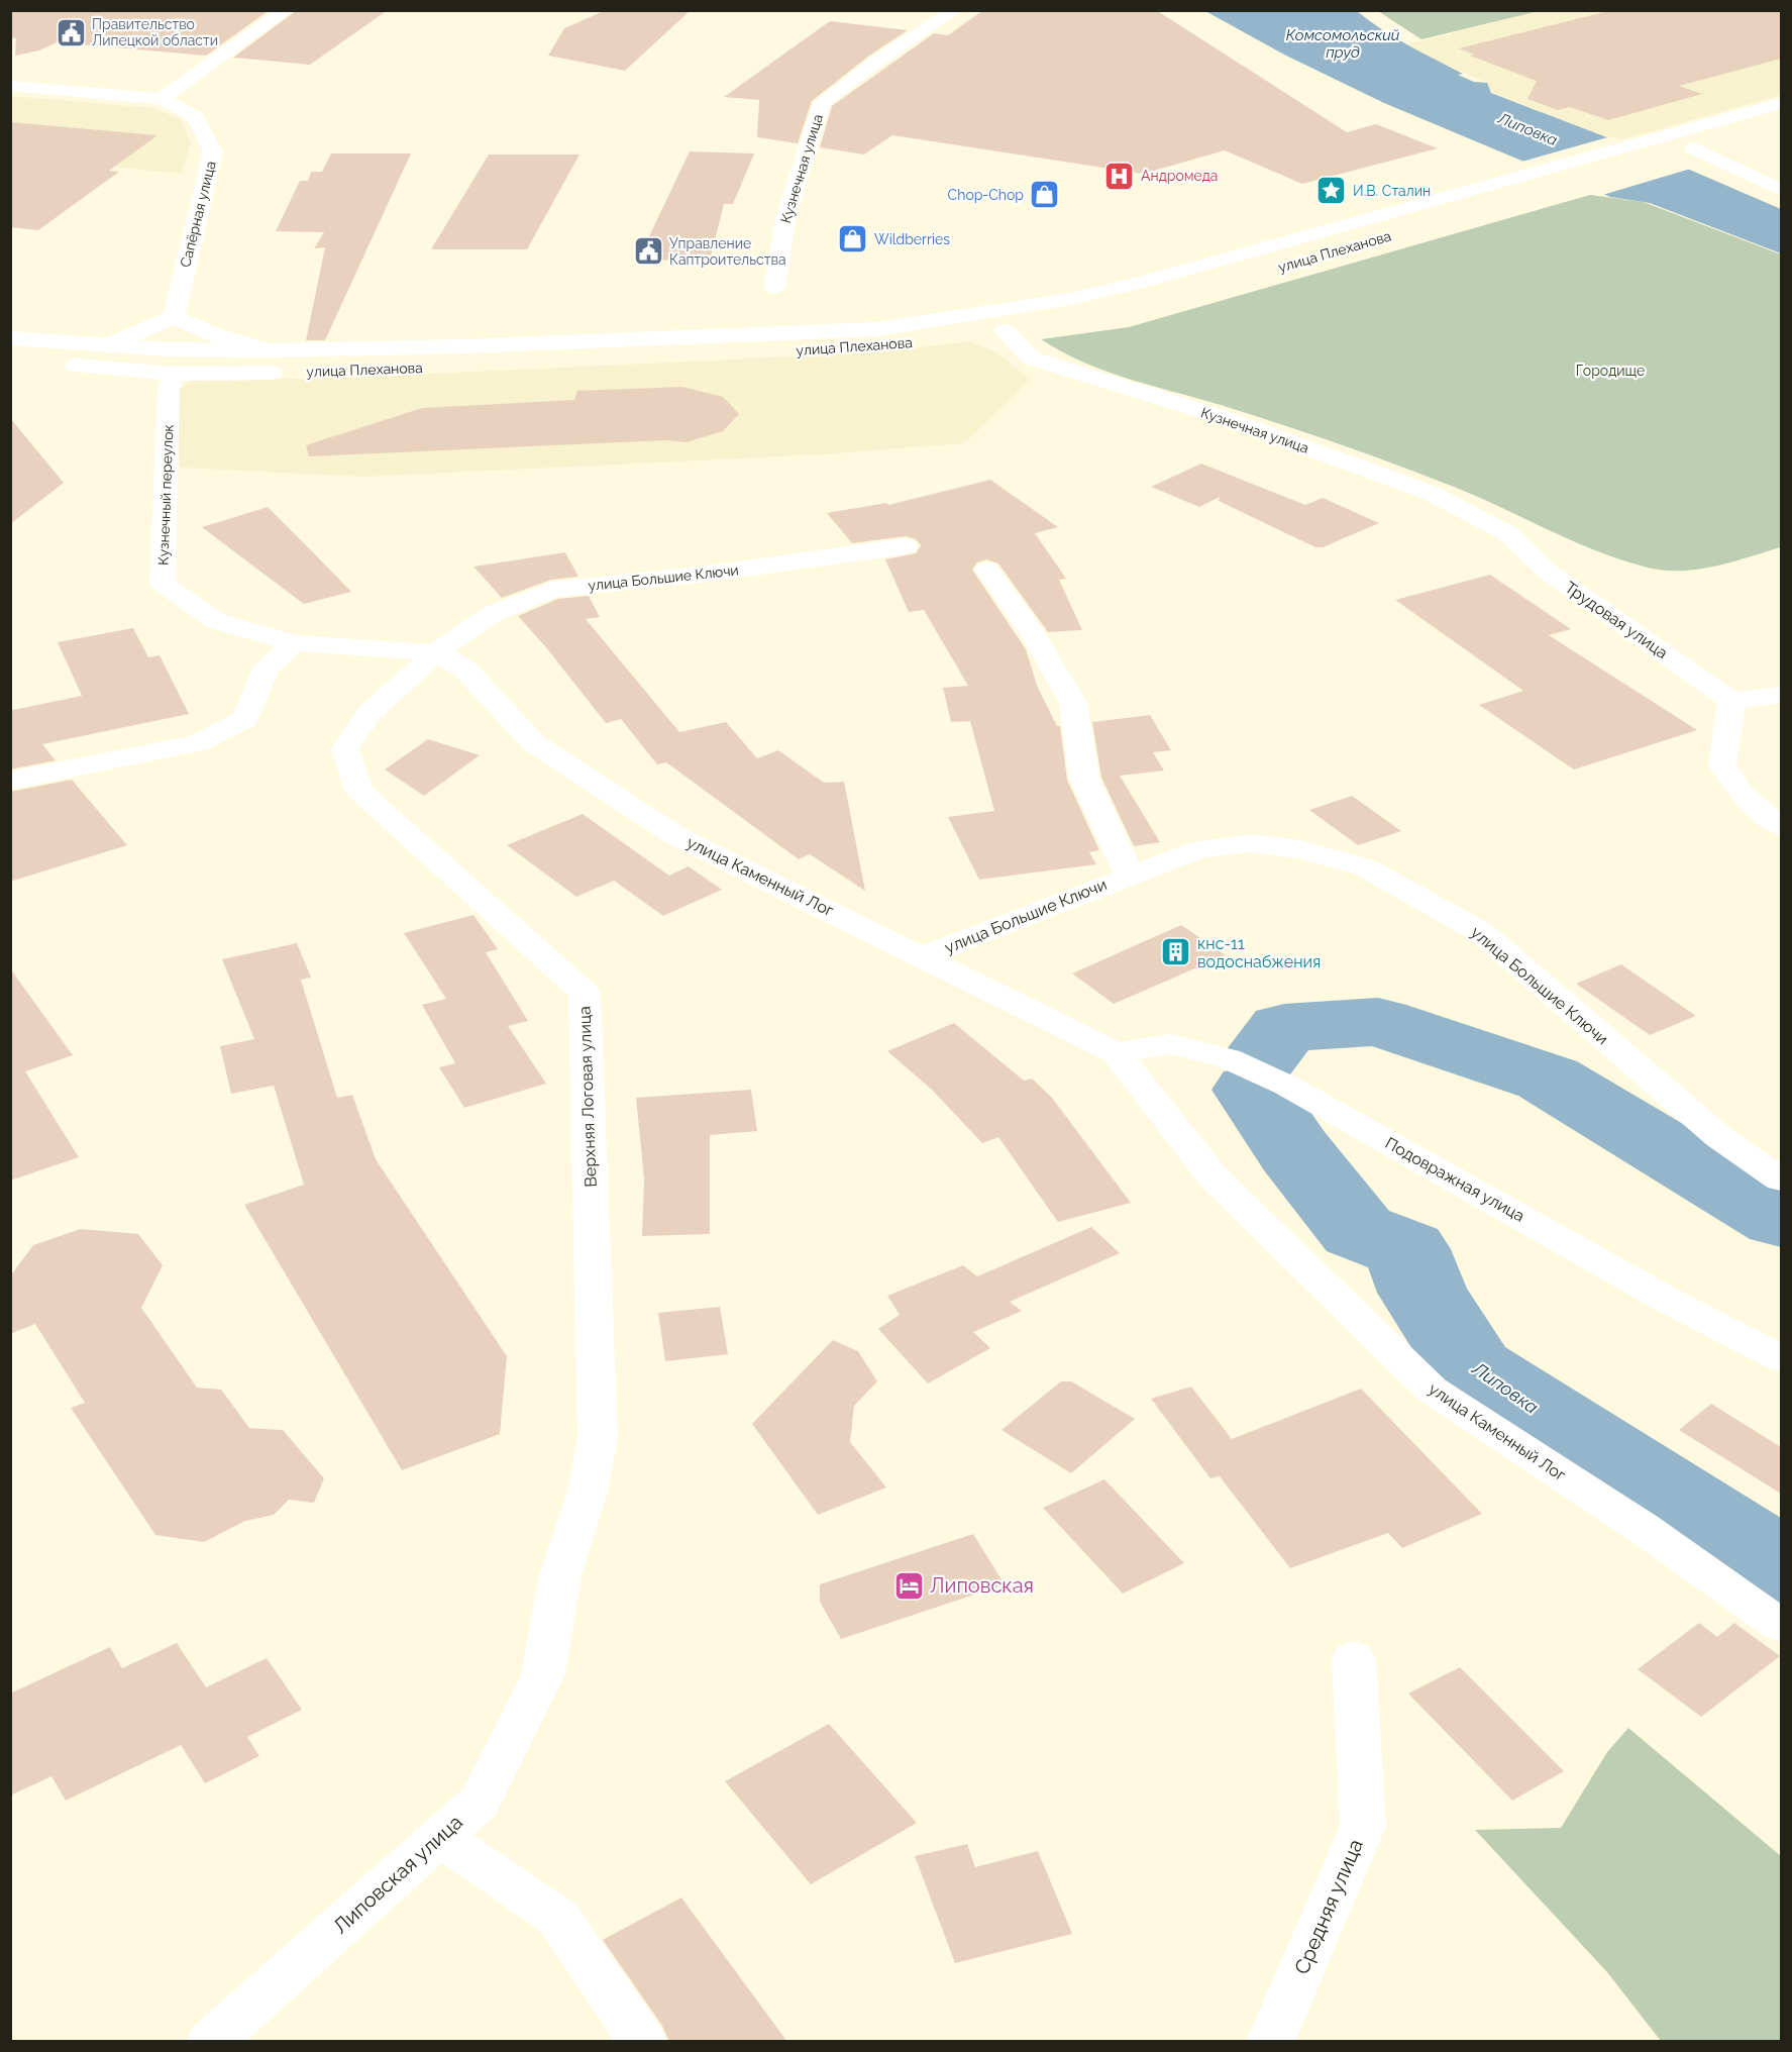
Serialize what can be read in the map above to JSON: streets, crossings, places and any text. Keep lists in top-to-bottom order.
{
  "streets": {
    "street": [
      "Кузнечная улица",
      "Сапёрная улица",
      "улица Плеханова",
      "Кузнечный переулок",
      "улица Большие Ключи",
      "Трудовая улица",
      "улица Каменный Лог",
      "Верхняя Логовая улица",
      "Подовражная улица",
      "Липовская улица",
      "Средняя улица"
    ]
  },
  "crossings": [
    ["Кузнечная улица", "улица Плеханова"],
    ["Кузнечная улица", "Трудовая улица"],
    ["улица Плеханова", "Кузнечный переулок"],
    ["Кузнечный переулок", "улица Большие Ключи"],
    ["Кузнечный переулок", "улица Каменный Лог"],
    ["Кузнечный переулок", "Верхняя Логовая улица"],
    ["улица Большие Ключи", "улица Каменный Лог"],
    ["улица Большие Ключи", "Верхняя Логовая улица"],
    ["улица Каменный Лог", "Верхняя Логовая улица"],
    ["улица Каменный Лог", "Подовражная улица"],
    ["Верхняя Логовая улица", "Липовская улица"]
  ],
  "water": ["Комсомольский пруд", "Липовка"],
  "parks": ["Городище"],
  "places": {
    "public building": ["Правительство Липецкой области", "Управление Каптроительства"],
    "hospital": ["Андромеда"],
    "place": ["И.В. Сталин"],
    "shop": ["Chop-Chop", "Wildberries"],
    "building": ["кнс-11 водоснабжения"],
    "hotel": ["Липовская"]
  }
}
